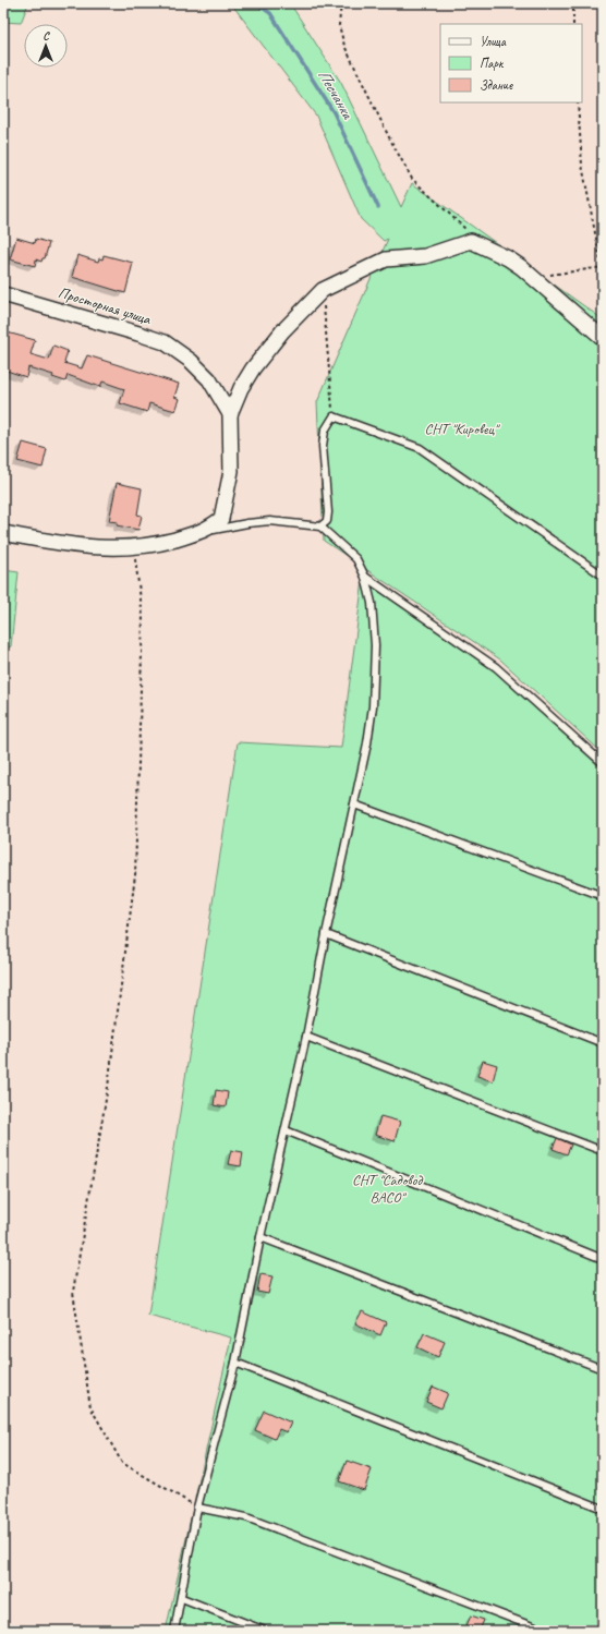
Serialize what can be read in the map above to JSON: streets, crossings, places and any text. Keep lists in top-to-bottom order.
{
  "streets": {
    "street": ["Просторная улица"]
  },
  "water": ["Песчанка"],
  "parks": ["СНТ \"Кировец\"", "СНТ \"Садовод ВАСО\""],
  "legend": ["Улица", "Парк", "Здание"],
  "north": "top"
}
